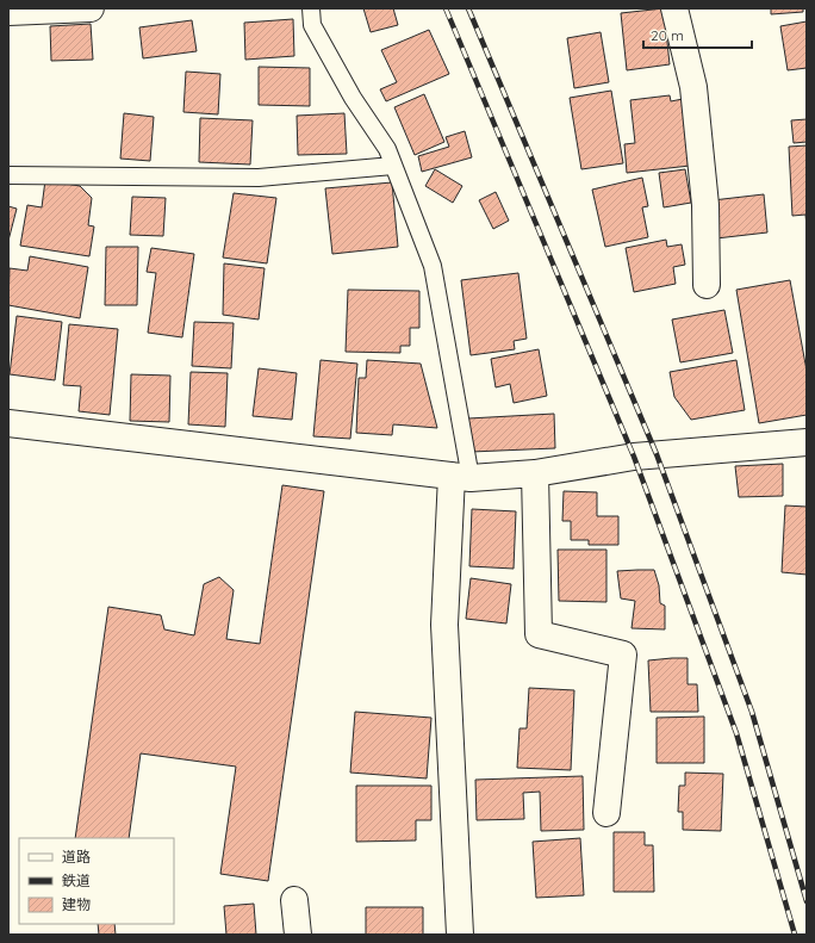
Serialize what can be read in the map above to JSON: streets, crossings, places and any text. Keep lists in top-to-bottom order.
{
  "legend": ["道路", "鉄道", "建物"],
  "scale_bar": "20 m"
}
